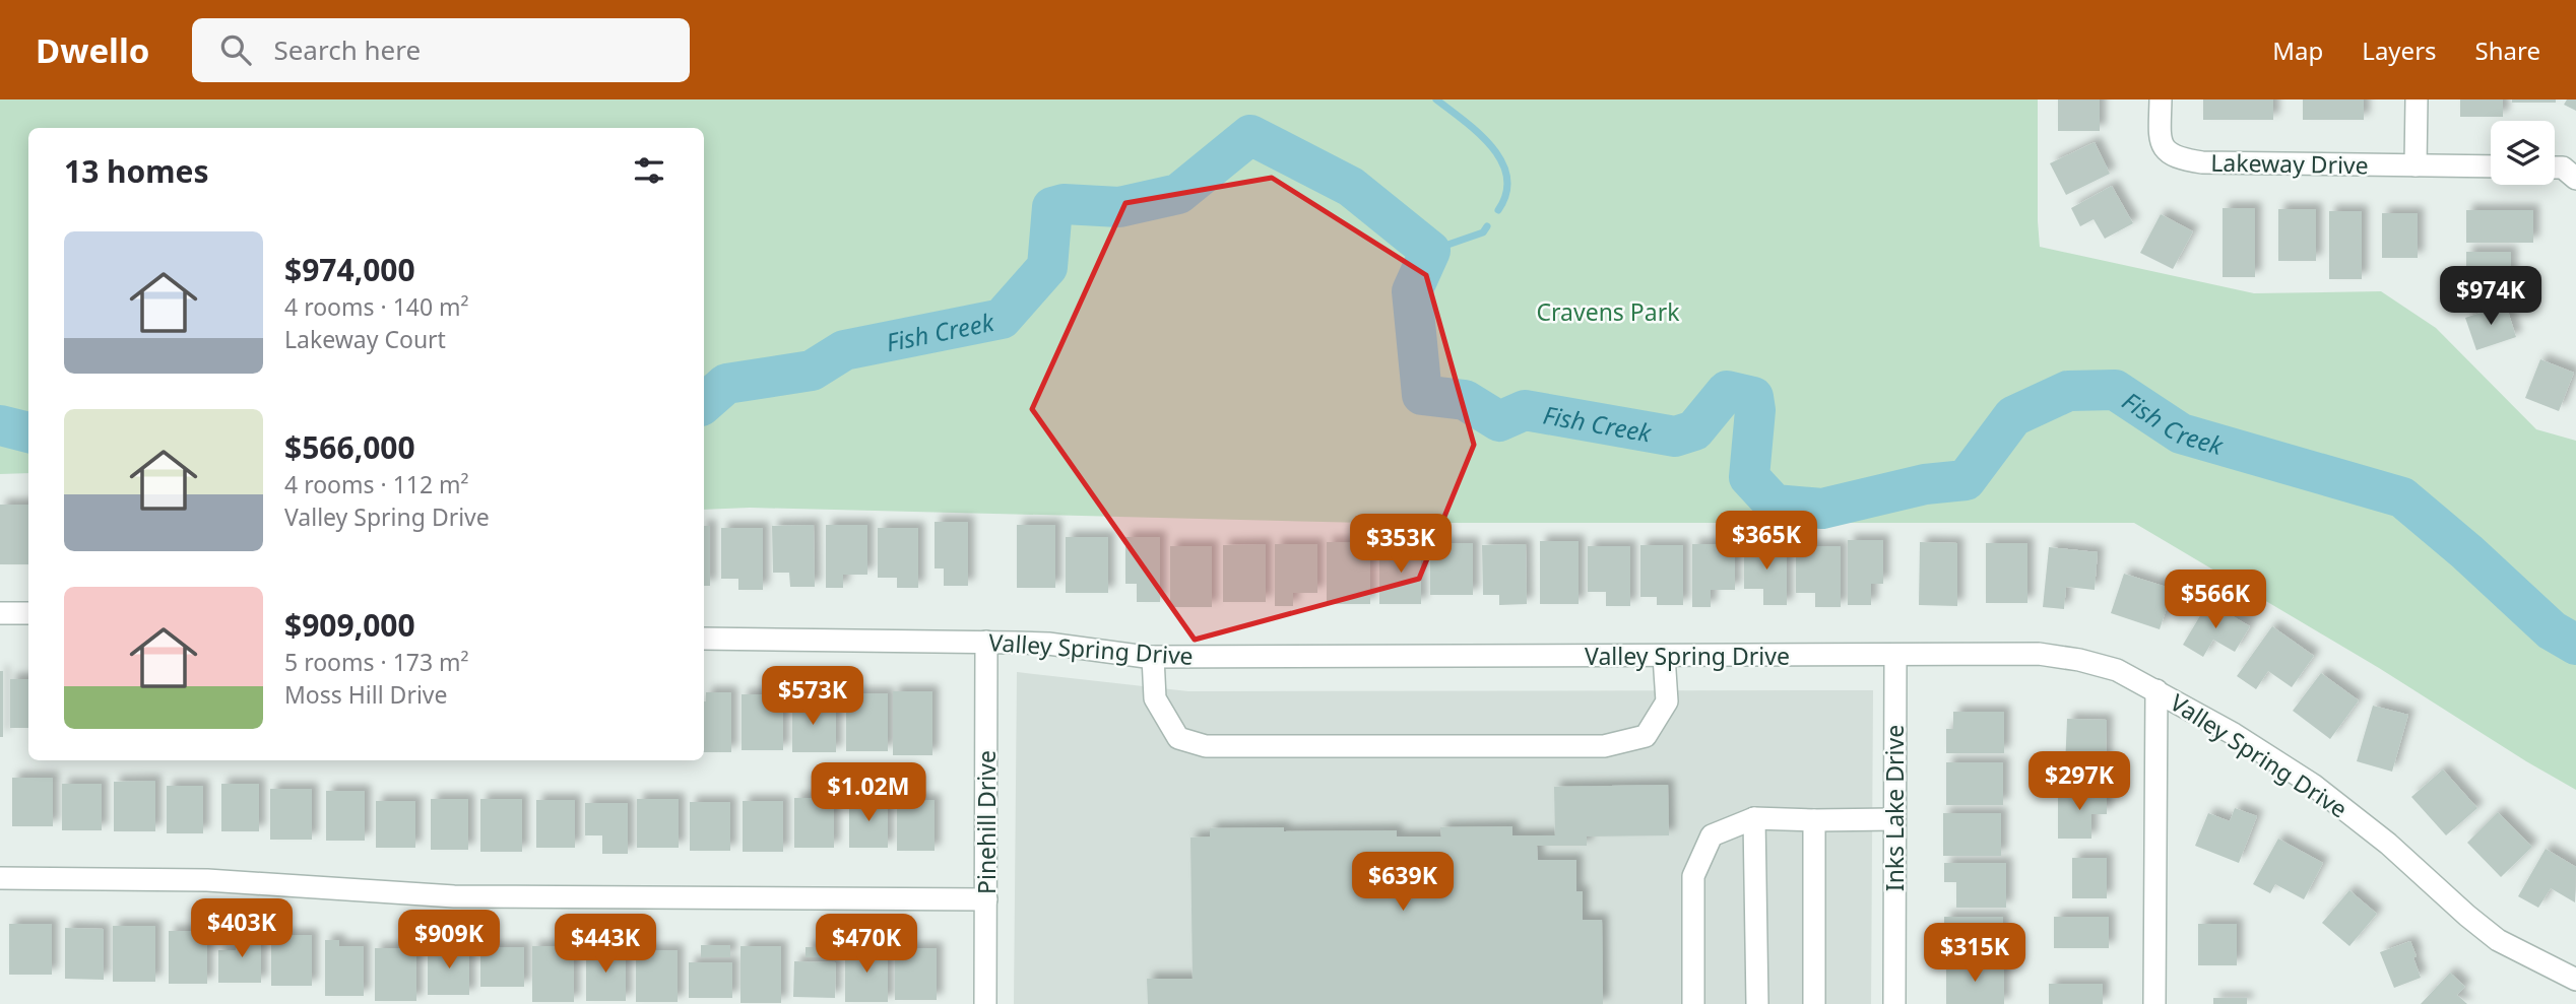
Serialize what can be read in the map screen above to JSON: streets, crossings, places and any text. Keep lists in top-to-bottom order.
{
  "streets": {
    "street": [
      "Lakeway Drive",
      "Valley Spring Drive",
      "Inks Lake Drive",
      "Pinehill Drive"
    ]
  },
  "crossings": [
    ["Valley Spring Drive", "Inks Lake Drive"],
    ["Valley Spring Drive", "Pinehill Drive"]
  ],
  "water": ["Fish Creek"],
  "parks": ["Cravens Park"],
  "page": {
    "header": "Dwello",
    "search": "Search here",
    "nav": ["Map", "Layers", "Share"],
    "heading": "13 homes",
    "list": [
      {
        "name": "$974,000",
        "note": "4 rooms · 140 m² · Lakeway Court"
      },
      {
        "name": "$566,000",
        "note": "4 rooms · 112 m² · Valley Spring Drive"
      },
      {
        "name": "$909,000",
        "note": "5 rooms · 173 m² · Moss Hill Drive"
      }
    ],
    "price": [
      "$974K",
      "$365K",
      "$353K",
      "$566K",
      "$573K",
      "$297K",
      "$1.02M",
      "$639K",
      "$403K",
      "$909K",
      "$443K",
      "$470K",
      "$315K"
    ]
  }
}
